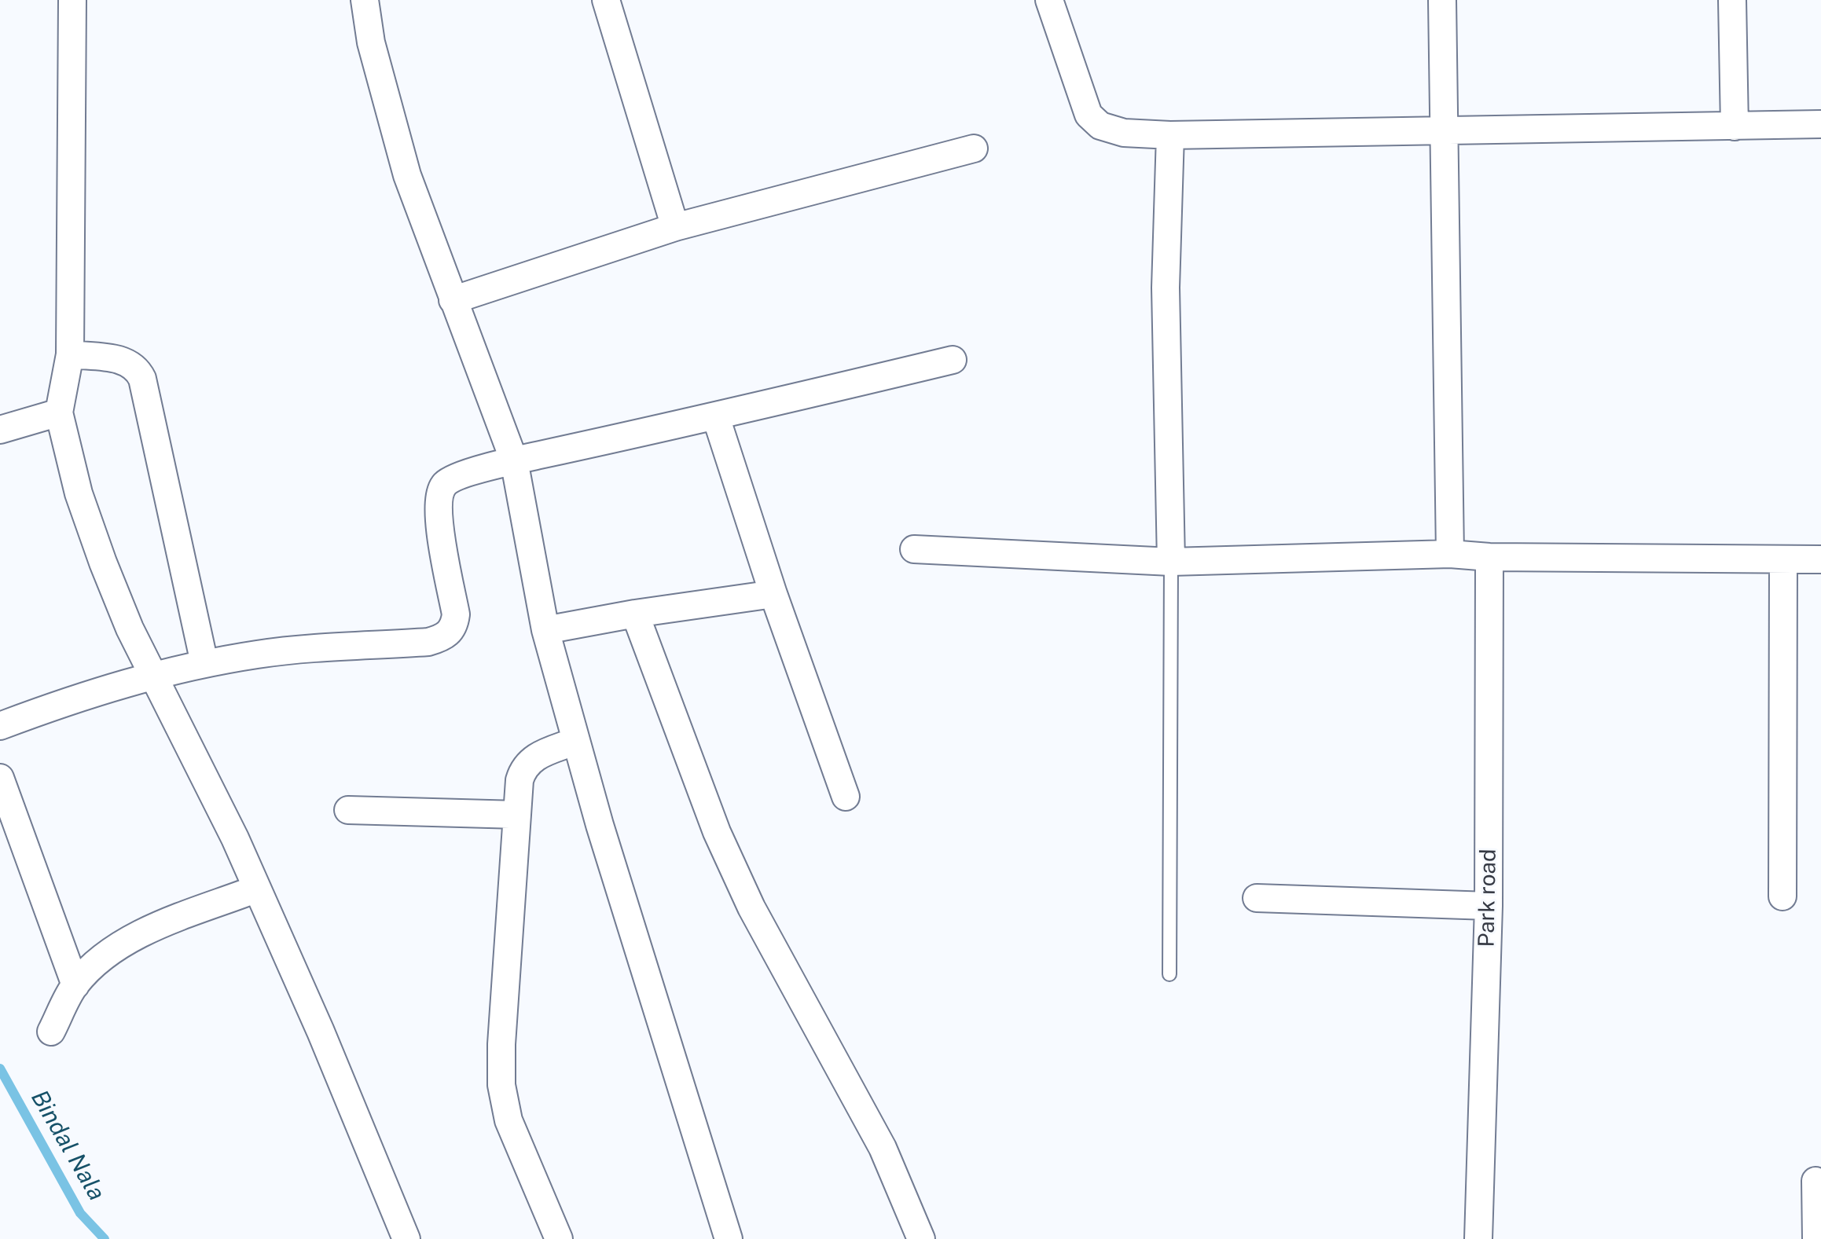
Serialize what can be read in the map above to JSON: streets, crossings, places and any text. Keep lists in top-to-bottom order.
{
  "streets": {
    "street": ["Park road"]
  },
  "water": ["Bindal Nala"]
}
